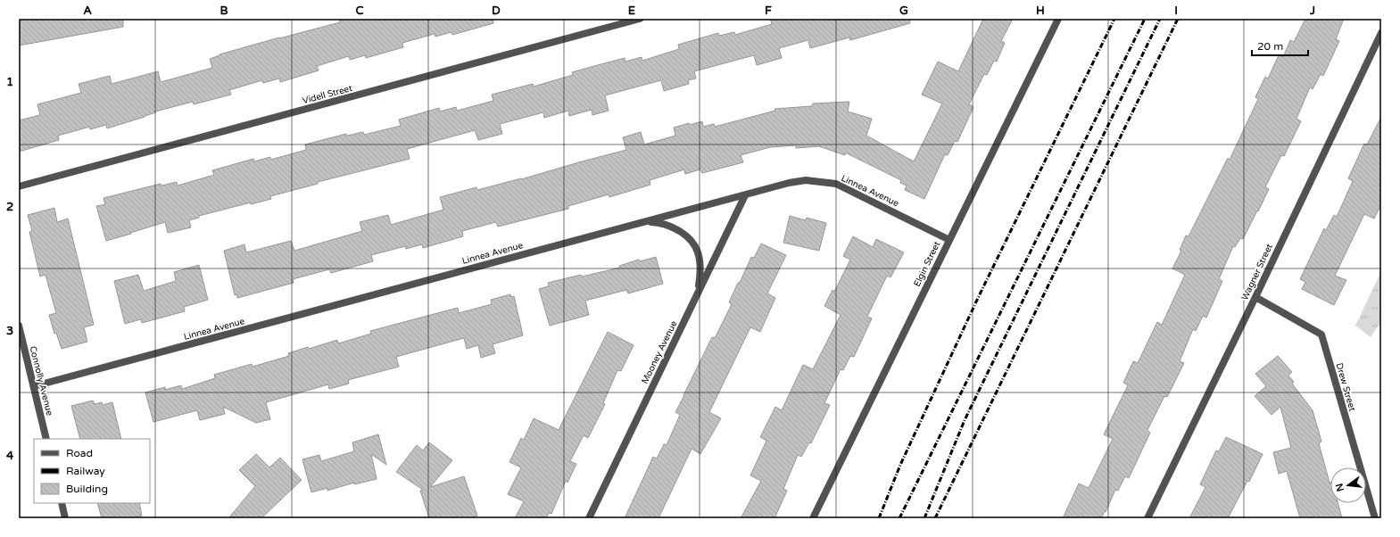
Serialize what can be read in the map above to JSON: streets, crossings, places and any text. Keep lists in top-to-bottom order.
{
  "streets": {
    "street": [
      "Videll Street",
      "Linnea Avenue",
      "Elgin Street",
      "Wagner Street",
      "Mooney Avenue",
      "Connolly Avenue",
      "Drew Street"
    ]
  },
  "crossings": [
    ["Linnea Avenue", "Elgin Street"],
    ["Linnea Avenue", "Mooney Avenue"],
    ["Linnea Avenue", "Connolly Avenue"],
    ["Wagner Street", "Drew Street"]
  ],
  "legend": ["Road", "Railway", "Building"],
  "scale_bar": "20 m",
  "north": "left",
  "grid": {
    "columns": [
      "A",
      "B",
      "C",
      "D",
      "E",
      "F",
      "G",
      "H",
      "I",
      "J"
    ],
    "rows": [
      "1",
      "2",
      "3",
      "4"
    ]
  }
}
